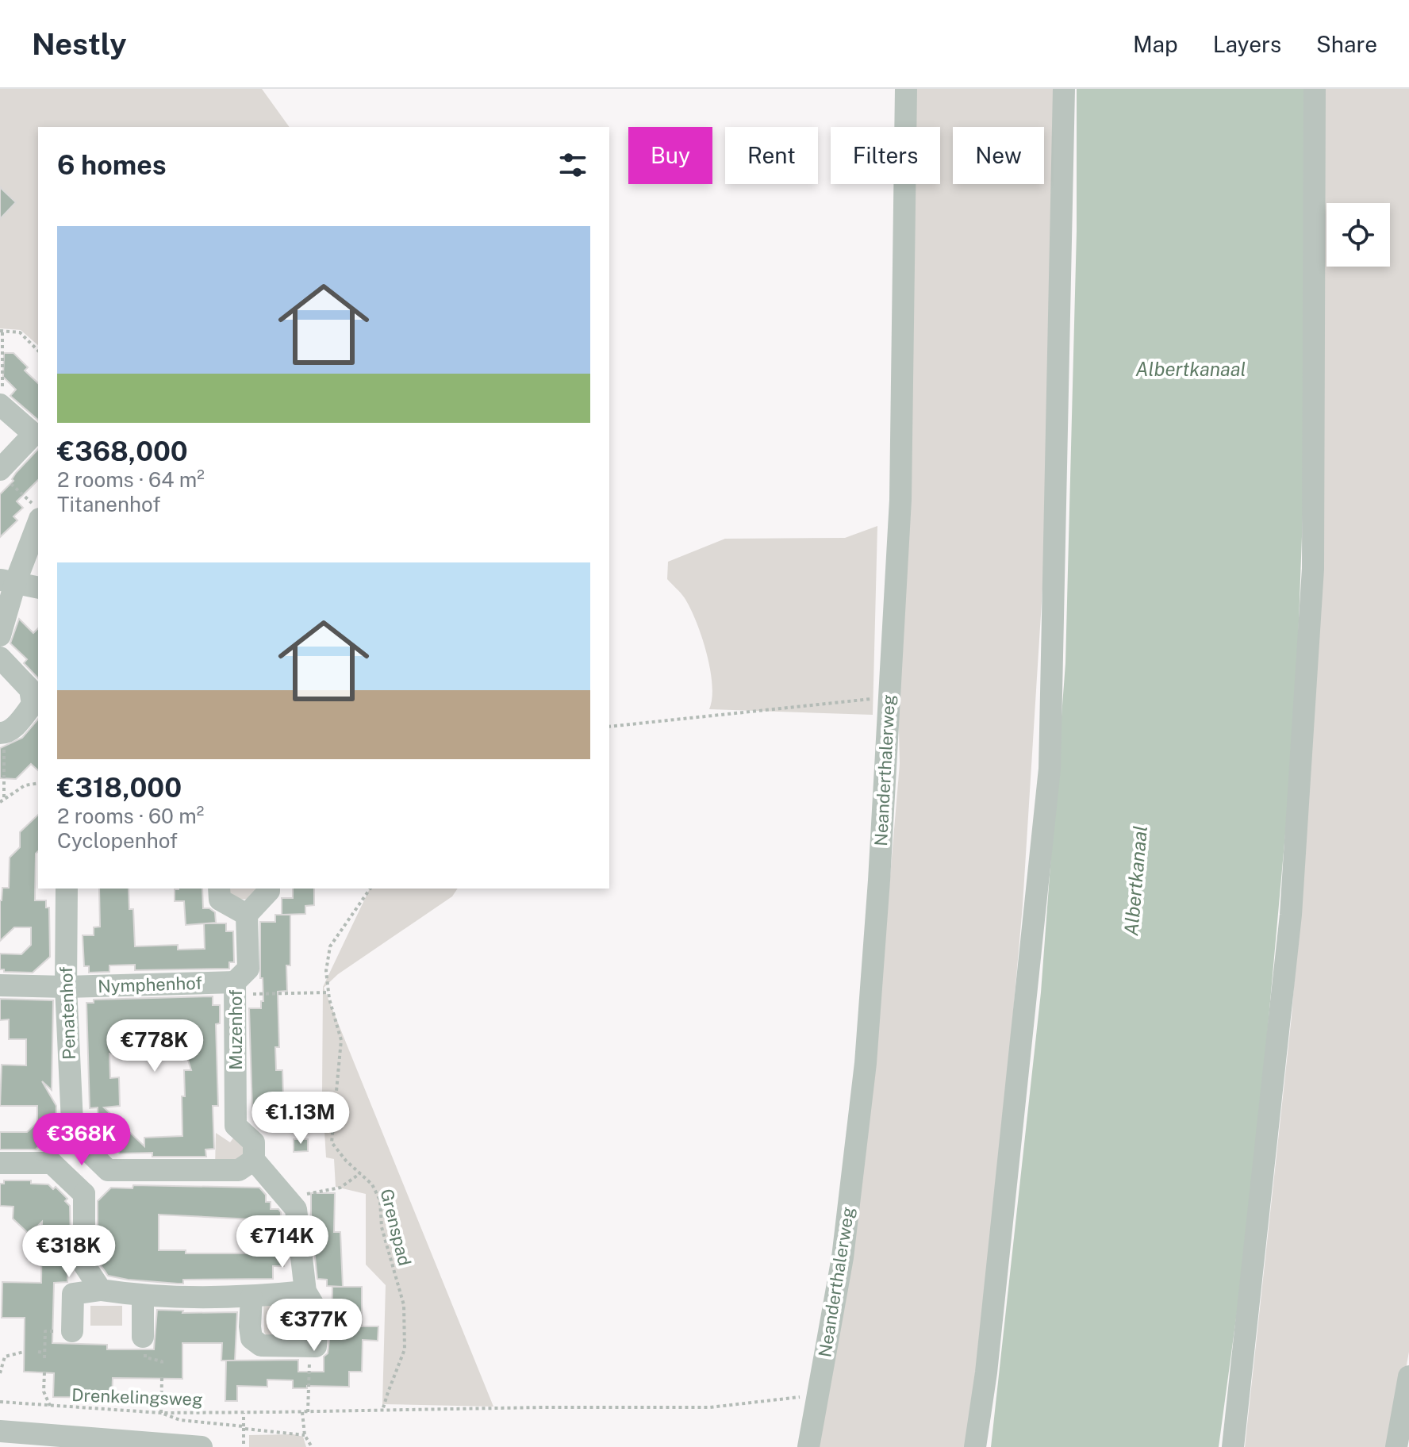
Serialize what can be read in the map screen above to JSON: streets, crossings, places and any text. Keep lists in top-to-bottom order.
{
  "streets": {
    "street": [
      "Neanderthalerweg",
      "Nymphenhof",
      "Penatenhof",
      "Muzenhof"
    ],
    "path": ["Grenspad", "Drenkelingsweg"]
  },
  "crossings": [
    ["Neanderthalerweg", "Drenkelingsweg"],
    ["Nymphenhof", "Penatenhof"],
    ["Nymphenhof", "Muzenhof"],
    ["Grenspad", "Drenkelingsweg"]
  ],
  "water": ["Albertkanaal"],
  "page": {
    "header": "Nestly",
    "nav": ["Map", "Layers", "Share"],
    "chip": [
      "Buy",
      "Rent",
      "Filters",
      "New"
    ],
    "heading": "6 homes",
    "list": [
      {
        "name": "€368,000",
        "note": "2 rooms · 64 m² · Titanenhof"
      },
      {
        "name": "€318,000",
        "note": "2 rooms · 60 m² · Cyclopenhof"
      }
    ],
    "price": [
      "€778K",
      "€1.13M",
      "€368K",
      "€714K",
      "€318K",
      "€377K"
    ]
  }
}
